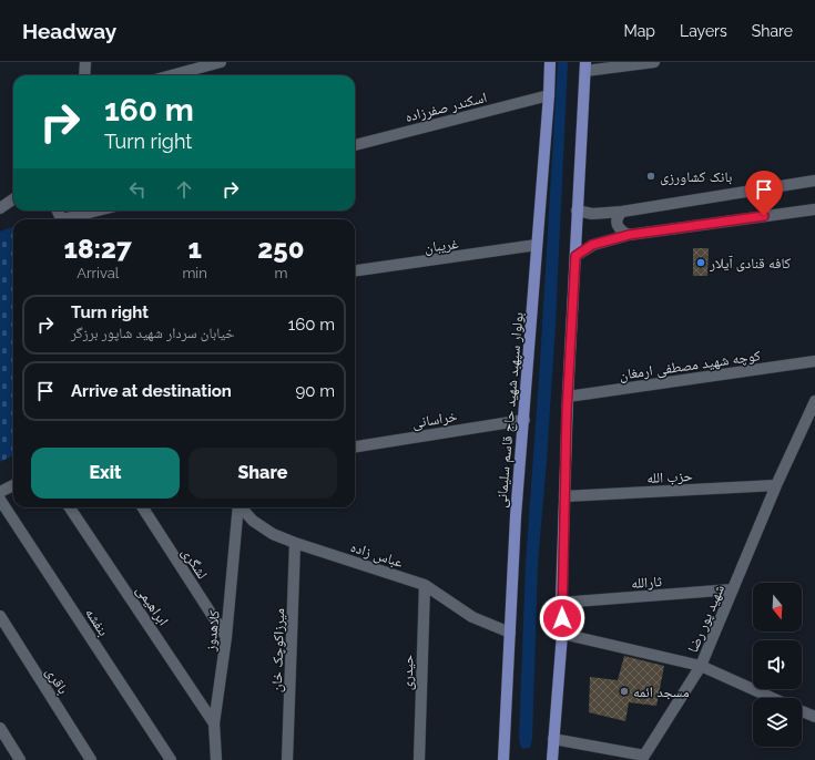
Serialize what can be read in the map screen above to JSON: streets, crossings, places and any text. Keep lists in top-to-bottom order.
{
  "streets": {
    "main road": ["بولوار سپهبد شهید حاج قاسم سلیمانی"],
    "street": [
      "اسکندر صفرزاده",
      "غریبان",
      "کوچه شهید مصطفی ارمغان",
      "خراسانی",
      "حزب الله",
      "عباس زاده",
      "لشگری",
      "ثارالله",
      "ابراهیمی",
      "شهید پور رضا",
      "بنفشه",
      "کلاهدوز",
      "میرزاکوچک خان",
      "حیدری",
      "باقری"
    ]
  },
  "crossings": [
    ["اسکندر صفرزاده", "بولوار سپهبد شهید حاج قاسم سلیمانی"],
    ["غریبان", "بولوار سپهبد شهید حاج قاسم سلیمانی"],
    ["بولوار سپهبد شهید حاج قاسم سلیمانی", "خراسانی"],
    ["بولوار سپهبد شهید حاج قاسم سلیمانی", "عباس زاده"],
    ["حزب الله", "شهید پور رضا"],
    ["عباس زاده", "میرزاکوچک خان"],
    ["عباس زاده", "حیدری"],
    ["لشگری", "کلاهدوز"],
    ["ثارالله", "شهید پور رضا"],
    ["ابراهیمی", "کلاهدوز"]
  ],
  "places": ["بانک کشاورزی", "کافه قنادی آیلار", "مسجد ائمه"],
  "north": "bottom",
  "page": {
    "header": "Headway",
    "nav": ["Map", "Layers", "Share"],
    "turn": ["160 m", "Turn right"],
    "eta": [
      "18:27",
      "Arrival",
      "1",
      "min",
      "250",
      "m"
    ],
    "list": [
      {
        "name": "Turn right",
        "note": "خیابان سردار شهید شاپور برزگر",
        "value": "160 m"
      },
      {
        "name": "Arrive at destination",
        "value": "90 m"
      }
    ],
    "buttons": ["Exit", "Share"]
  }
}
